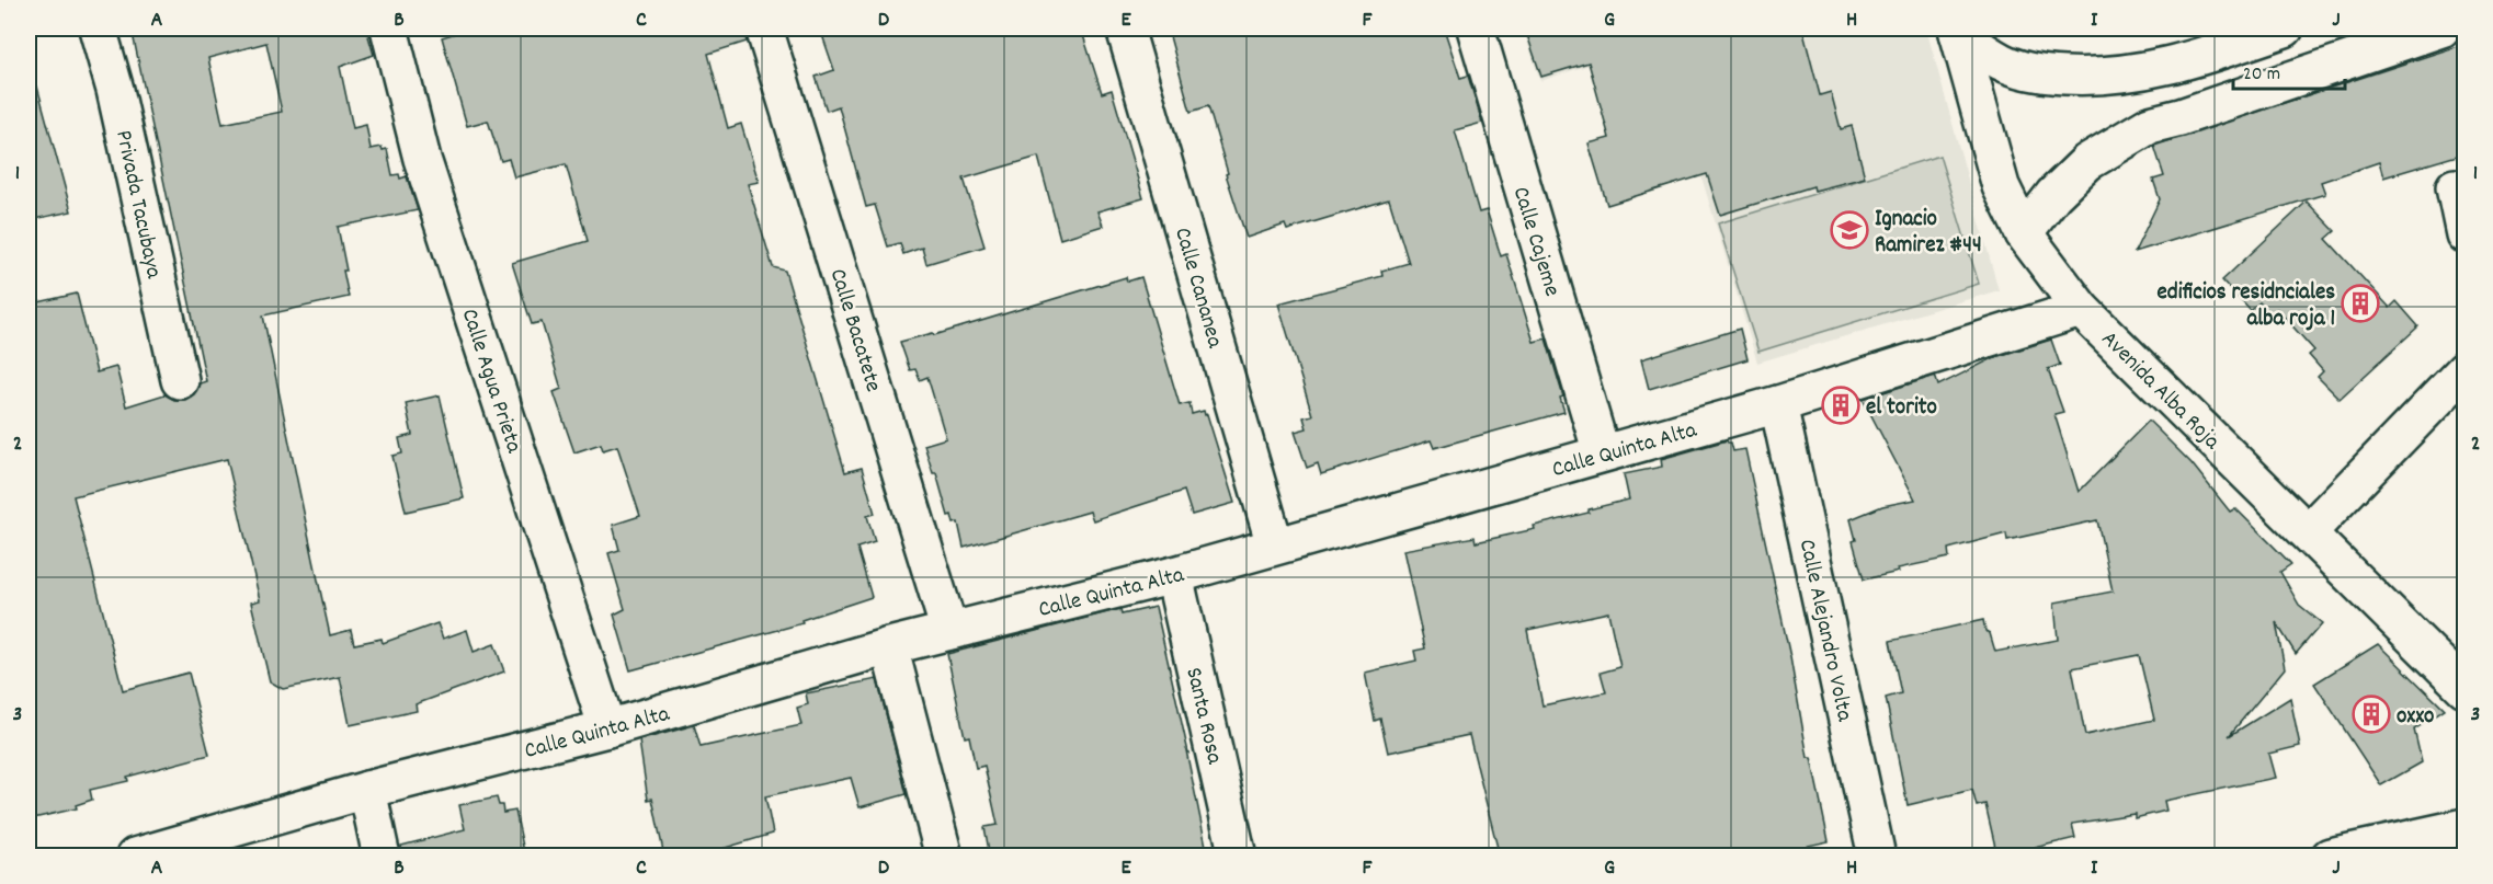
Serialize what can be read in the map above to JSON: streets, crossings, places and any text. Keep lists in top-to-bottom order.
{
  "streets": {
    "street": [
      "Privada Tacubaya",
      "Calle Cajeme",
      "Calle Cananea",
      "Calle Bacatete",
      "Calle Agua Prieta",
      "Avenida Alba Roja",
      "Calle Quinta Alta",
      "Calle Alejandro Volta",
      "Santa Rosa"
    ]
  },
  "crossings": [
    ["Calle Cajeme", "Calle Quinta Alta"],
    ["Calle Cananea", "Calle Quinta Alta"],
    ["Calle Bacatete", "Calle Quinta Alta"],
    ["Calle Agua Prieta", "Calle Quinta Alta"],
    ["Avenida Alba Roja", "Calle Quinta Alta"],
    ["Calle Quinta Alta", "Calle Alejandro Volta"],
    ["Calle Quinta Alta", "Santa Rosa"]
  ],
  "places": {
    "school or university": ["Ignacio Ramirez #44"],
    "building": ["edificios residnciales alba roja 1", "el torito", "oxxo"]
  },
  "scale_bar": "20 m",
  "grid": {
    "columns": [
      "A",
      "B",
      "C",
      "D",
      "E",
      "F",
      "G",
      "H",
      "I",
      "J"
    ],
    "rows": ["1", "2", "3"]
  }
}
